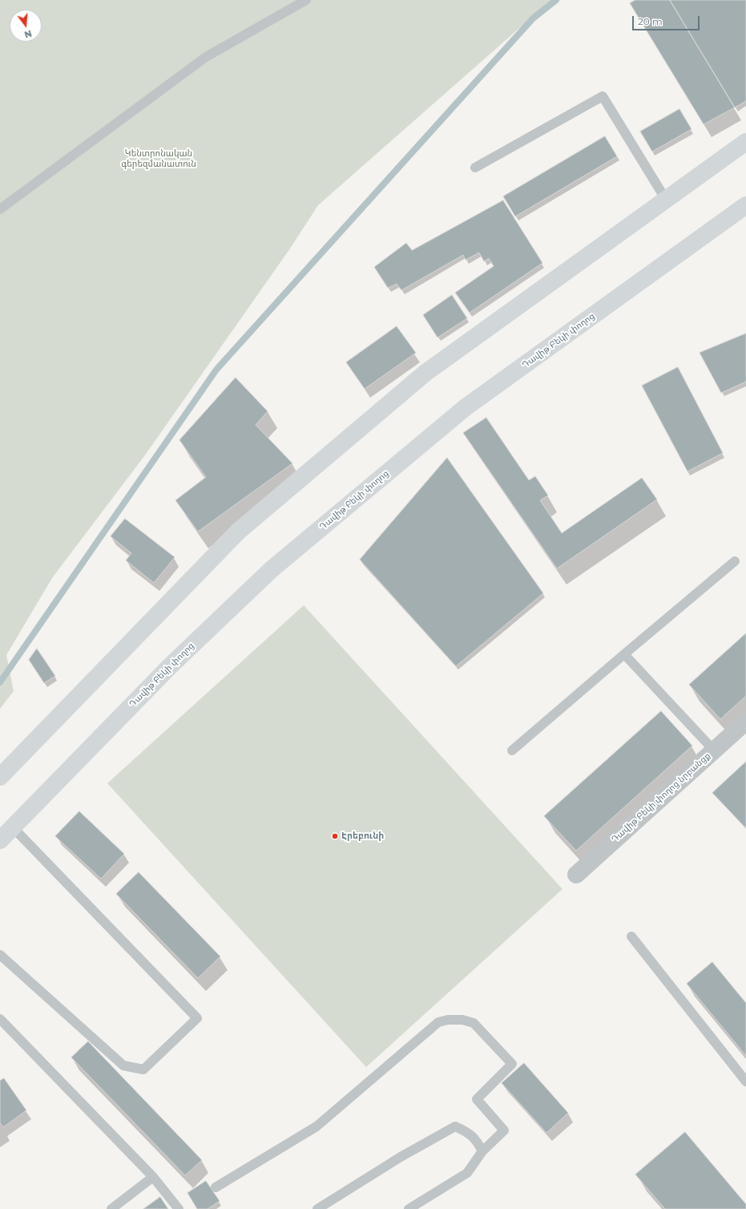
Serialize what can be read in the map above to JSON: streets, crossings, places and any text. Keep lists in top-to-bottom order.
{
  "streets": {
    "main road": ["Դավիթ Բեկի փողոց"],
    "street": ["Դավիթ Բեկի փողոց նրբանցք"]
  },
  "parks": ["Կենտրոնական գերեզմանատուն"],
  "places": ["Էրեբունի"],
  "scale_bar": "20 m",
  "north": "bottom"
}
